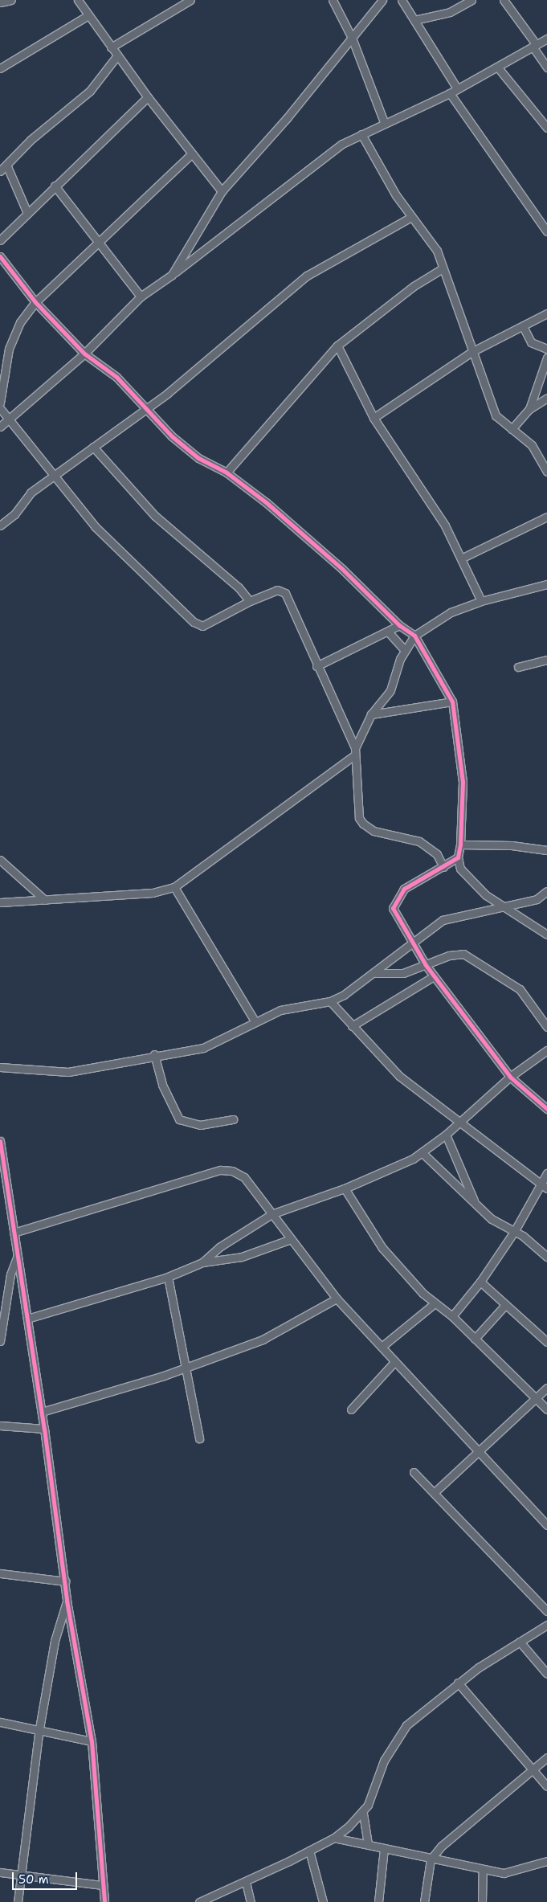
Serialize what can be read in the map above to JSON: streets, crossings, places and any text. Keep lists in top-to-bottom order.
{
  "scale_bar": "50 m"
}
